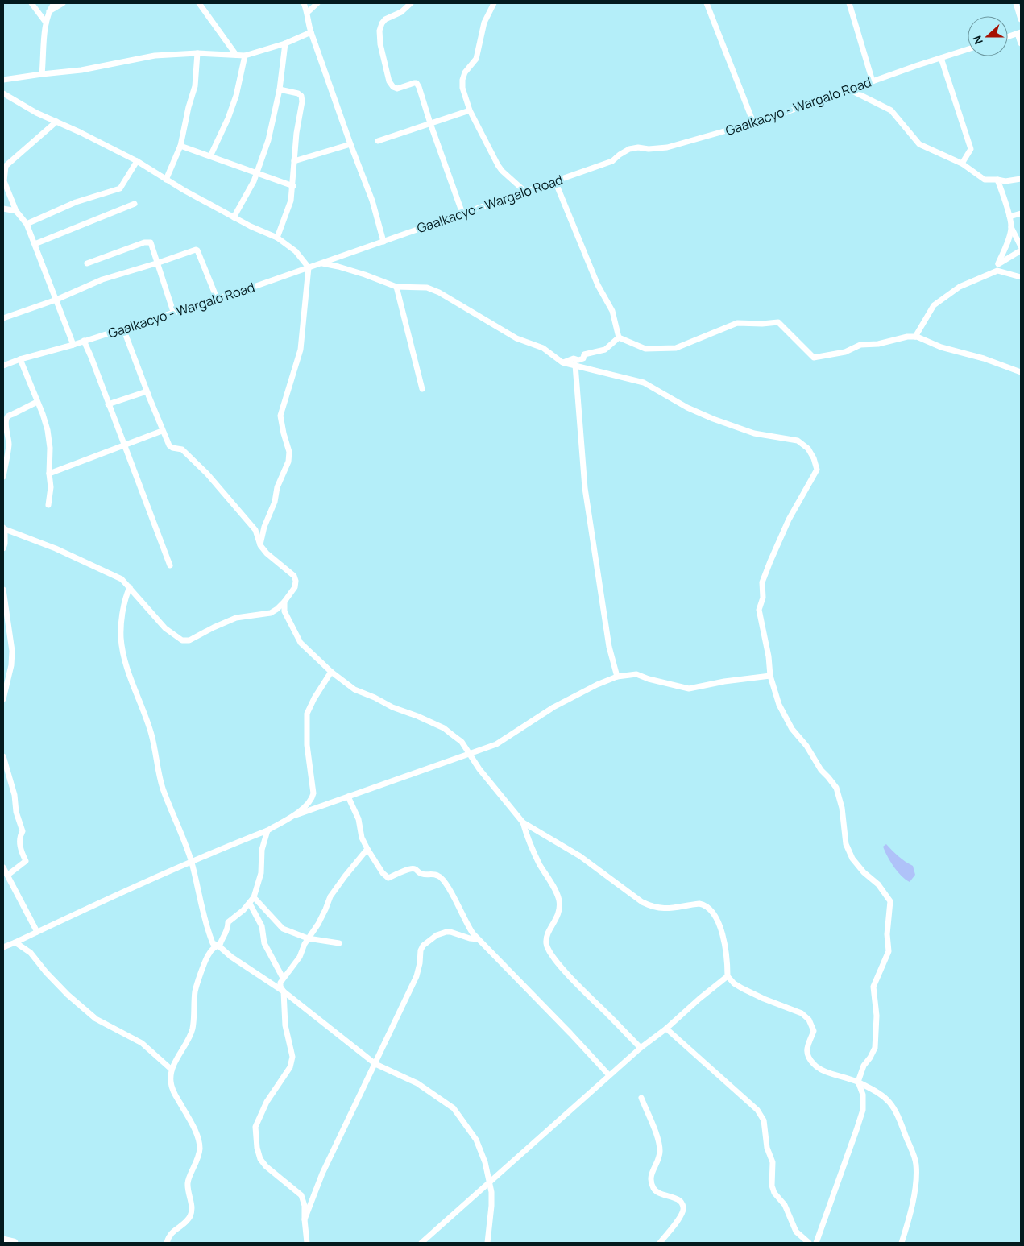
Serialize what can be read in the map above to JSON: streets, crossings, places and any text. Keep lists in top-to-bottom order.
{
  "streets": {
    "street": ["Gaalkacyo - Wargalo Road"]
  },
  "north": "left"
}
